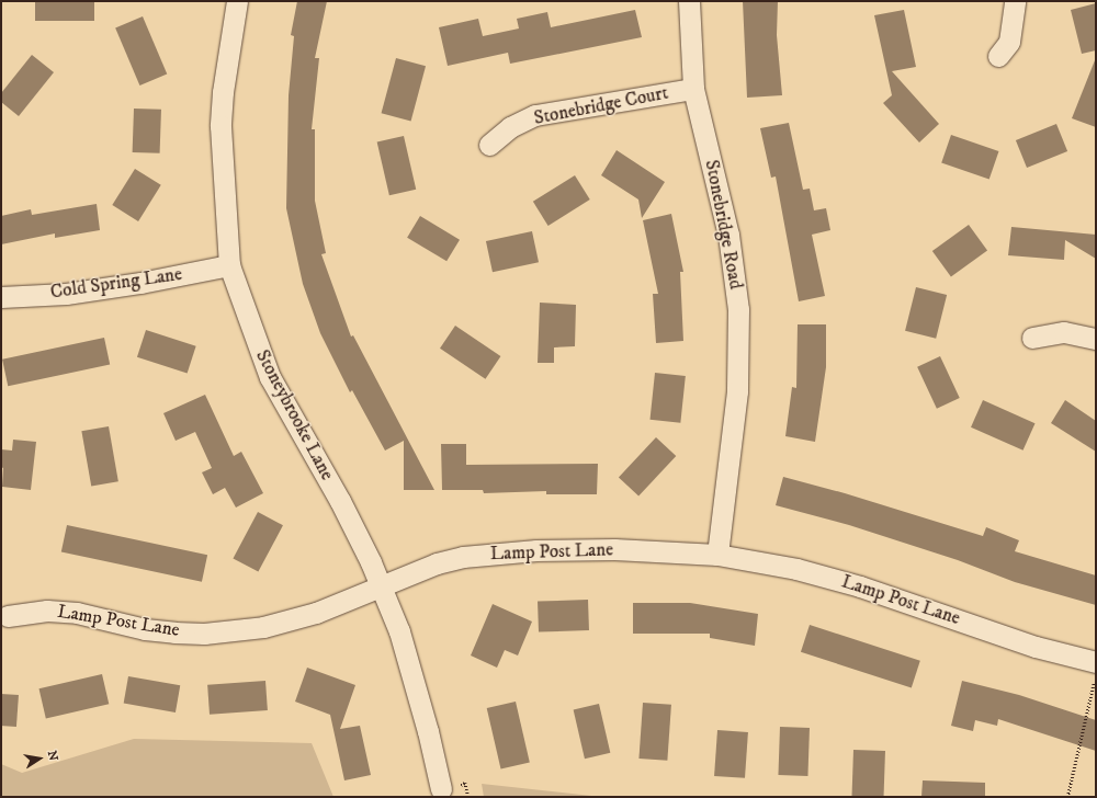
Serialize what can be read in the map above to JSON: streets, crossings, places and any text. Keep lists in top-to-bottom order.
{
  "streets": {
    "street": [
      "Stonebridge Court",
      "Stonebridge Road",
      "Cold Spring Lane",
      "Stoneybrooke Lane",
      "Lamp Post Lane"
    ]
  },
  "crossings": [
    ["Stonebridge Court", "Stonebridge Road"],
    ["Stonebridge Road", "Lamp Post Lane"],
    ["Cold Spring Lane", "Stoneybrooke Lane"],
    ["Stoneybrooke Lane", "Lamp Post Lane"]
  ],
  "north": "right"
}
